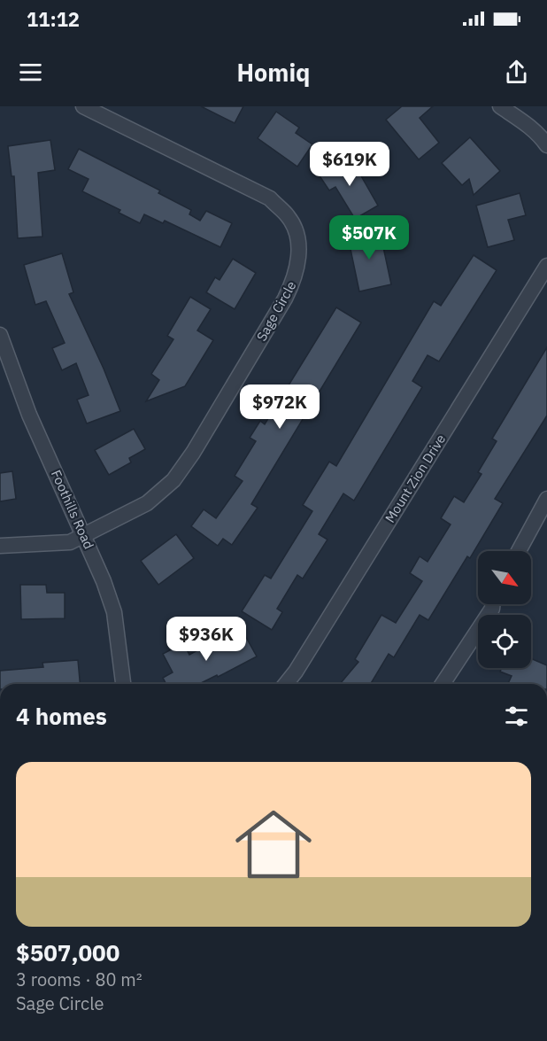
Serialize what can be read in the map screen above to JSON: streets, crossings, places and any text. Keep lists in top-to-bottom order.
{
  "streets": {
    "street": ["Sage Circle", "Mount Zion Drive", "Foothills Road"]
  },
  "crossings": [
    ["Sage Circle", "Foothills Road"]
  ],
  "north": "bottom right",
  "page": {
    "status": "11:12",
    "header": "Homiq",
    "price": [
      "$619K",
      "$507K",
      "$972K",
      "$936K"
    ],
    "heading": "4 homes",
    "list": [
      {
        "name": "$507,000",
        "note": "3 rooms · 80 m² · Sage Circle"
      }
    ]
  }
}
